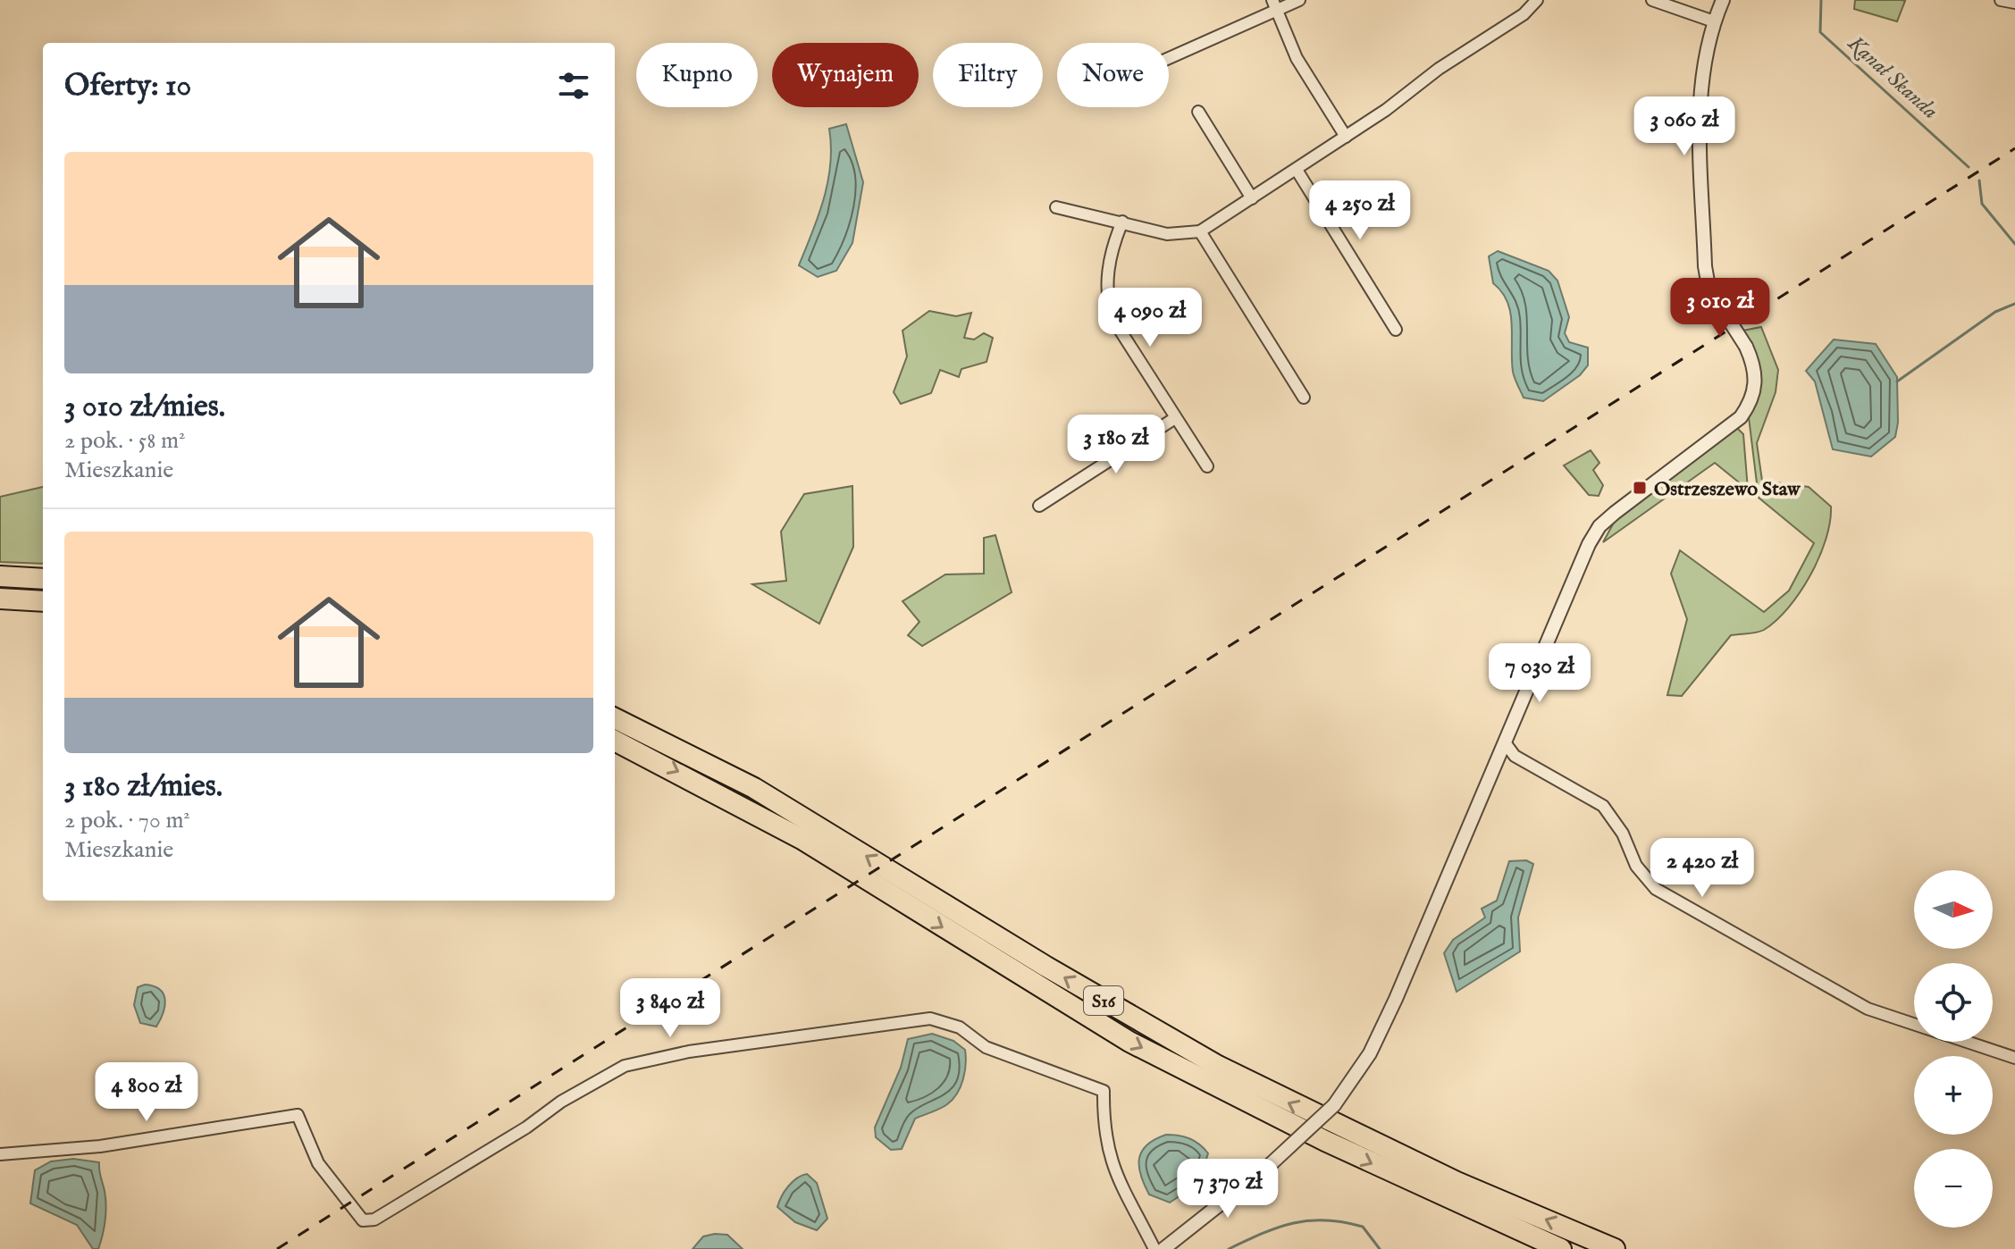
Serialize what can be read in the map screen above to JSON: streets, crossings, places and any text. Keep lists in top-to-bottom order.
{
  "streets": {
    "highway": ["S16"]
  },
  "water": ["Kanał Skanda"],
  "places": {
    "transit": ["Ostrzeszewo Staw"]
  },
  "north": "right",
  "page": {
    "chip": [
      "Kupno",
      "Wynajem",
      "Filtry",
      "Nowe"
    ],
    "heading": "Oferty: 10",
    "price": [
      "3 060 zł",
      "4 250 zł",
      "3 010 zł",
      "4 090 zł",
      "3 180 zł",
      "7 030 zł",
      "2 420 zł",
      "3 840 zł",
      "4 800 zł",
      "7 370 zł"
    ],
    "list": [
      {
        "name": "3 010 zł/mies.",
        "note": "2 pok. · 58 m² · Mieszkanie"
      },
      {
        "name": "3 180 zł/mies.",
        "note": "2 pok. · 70 m² · Mieszkanie"
      }
    ],
    "map_buttons": ["+", "−"]
  }
}
